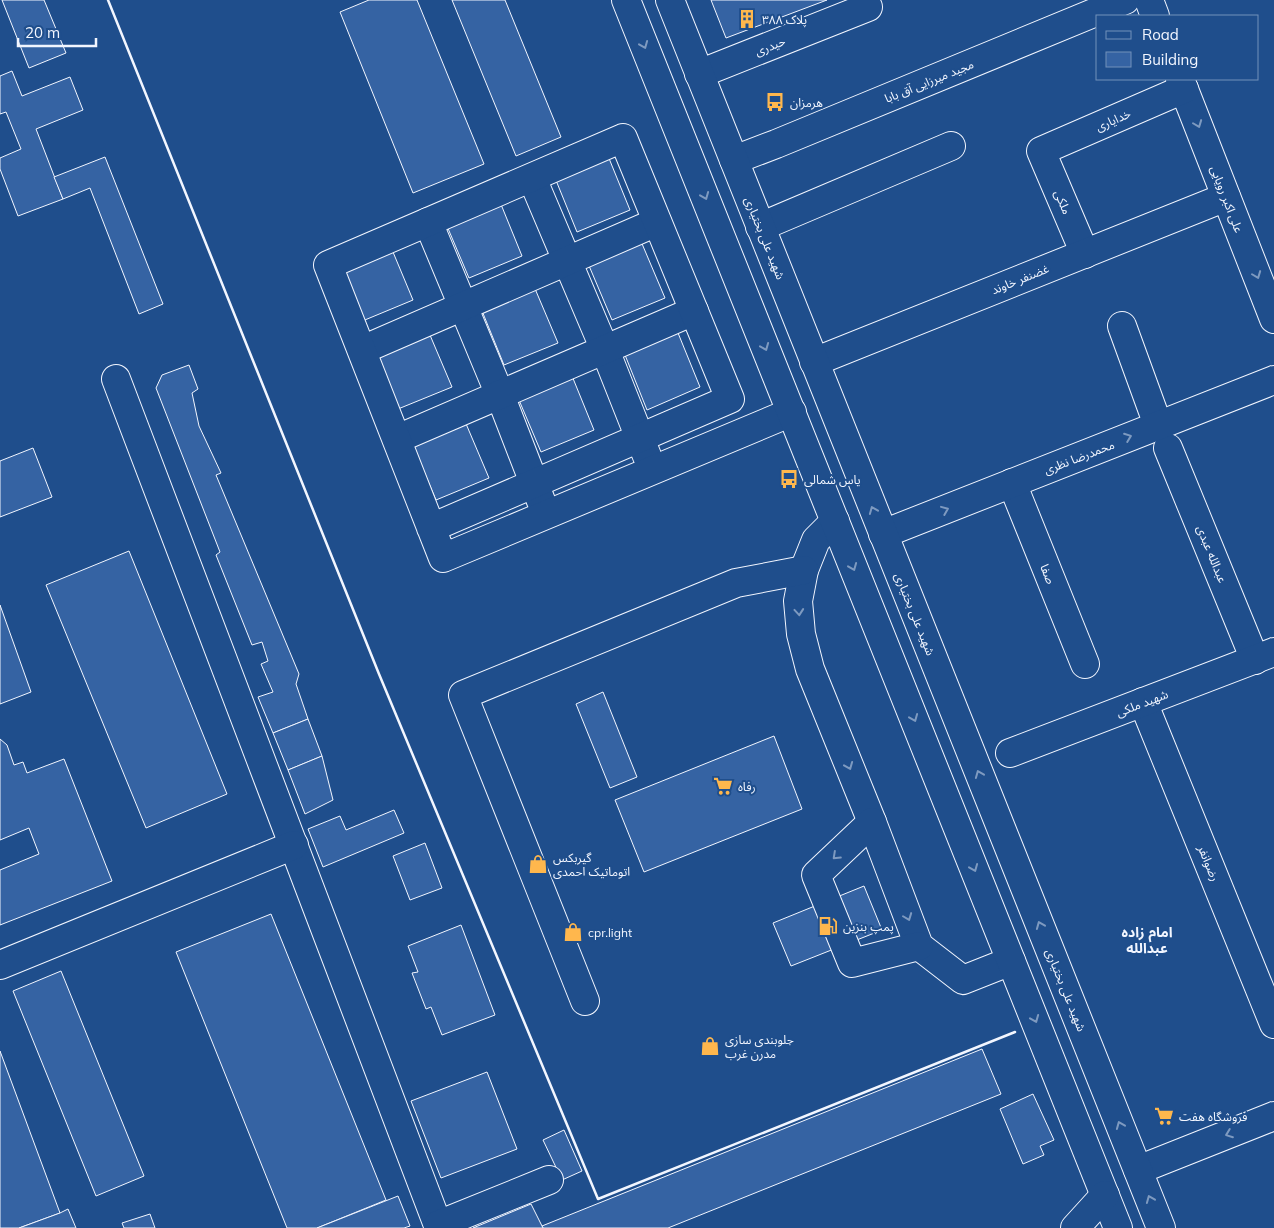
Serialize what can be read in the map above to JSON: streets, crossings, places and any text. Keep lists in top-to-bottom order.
{
  "streets": {
    "street": [
      "حیدری",
      "مجید میرزایی آق بابا",
      "خدایاری",
      "علی اکبر رویایی",
      "ملکی",
      "شهید علی بختیاری",
      "غضنفر خاوند",
      "محمدرضا نظری",
      "عبدالله عبدی",
      "صفا",
      "شهید ملکی",
      "رضوانفر"
    ]
  },
  "crossings": [
    ["حیدری", "شهید علی بختیاری"],
    ["مجید میرزایی آق بابا", "شهید علی بختیاری"],
    ["خدایاری", "علی اکبر رویایی"],
    ["خدایاری", "ملکی"],
    ["علی اکبر رویایی", "غضنفر خاوند"],
    ["ملکی", "غضنفر خاوند"],
    ["شهید علی بختیاری", "غضنفر خاوند"],
    ["شهید علی بختیاری", "محمدرضا نظری"],
    ["محمدرضا نظری", "عبدالله عبدی"],
    ["محمدرضا نظری", "صفا"],
    ["عبدالله عبدی", "شهید ملکی"],
    ["شهید ملکی", "رضوانفر"]
  ],
  "one_way": ["علی اکبر رویایی", "محمدرضا نظری"],
  "districts": ["امام زاده عبدالله"],
  "places": {
    "building": ["پلاک ۳۸۸"],
    "bus stop": ["هرمزان", "یاس شمالی"],
    "supermarket": ["رفاه", "فروشگاه هفت"],
    "shop": ["گیربکس اتوماتیک احمدی", "cpr.light", "جلوبندی سازی مدرن غرب"],
    "fuel station": ["پمپ بنزین"]
  },
  "legend": ["Road", "Building"],
  "scale_bar": "20 m"
}
